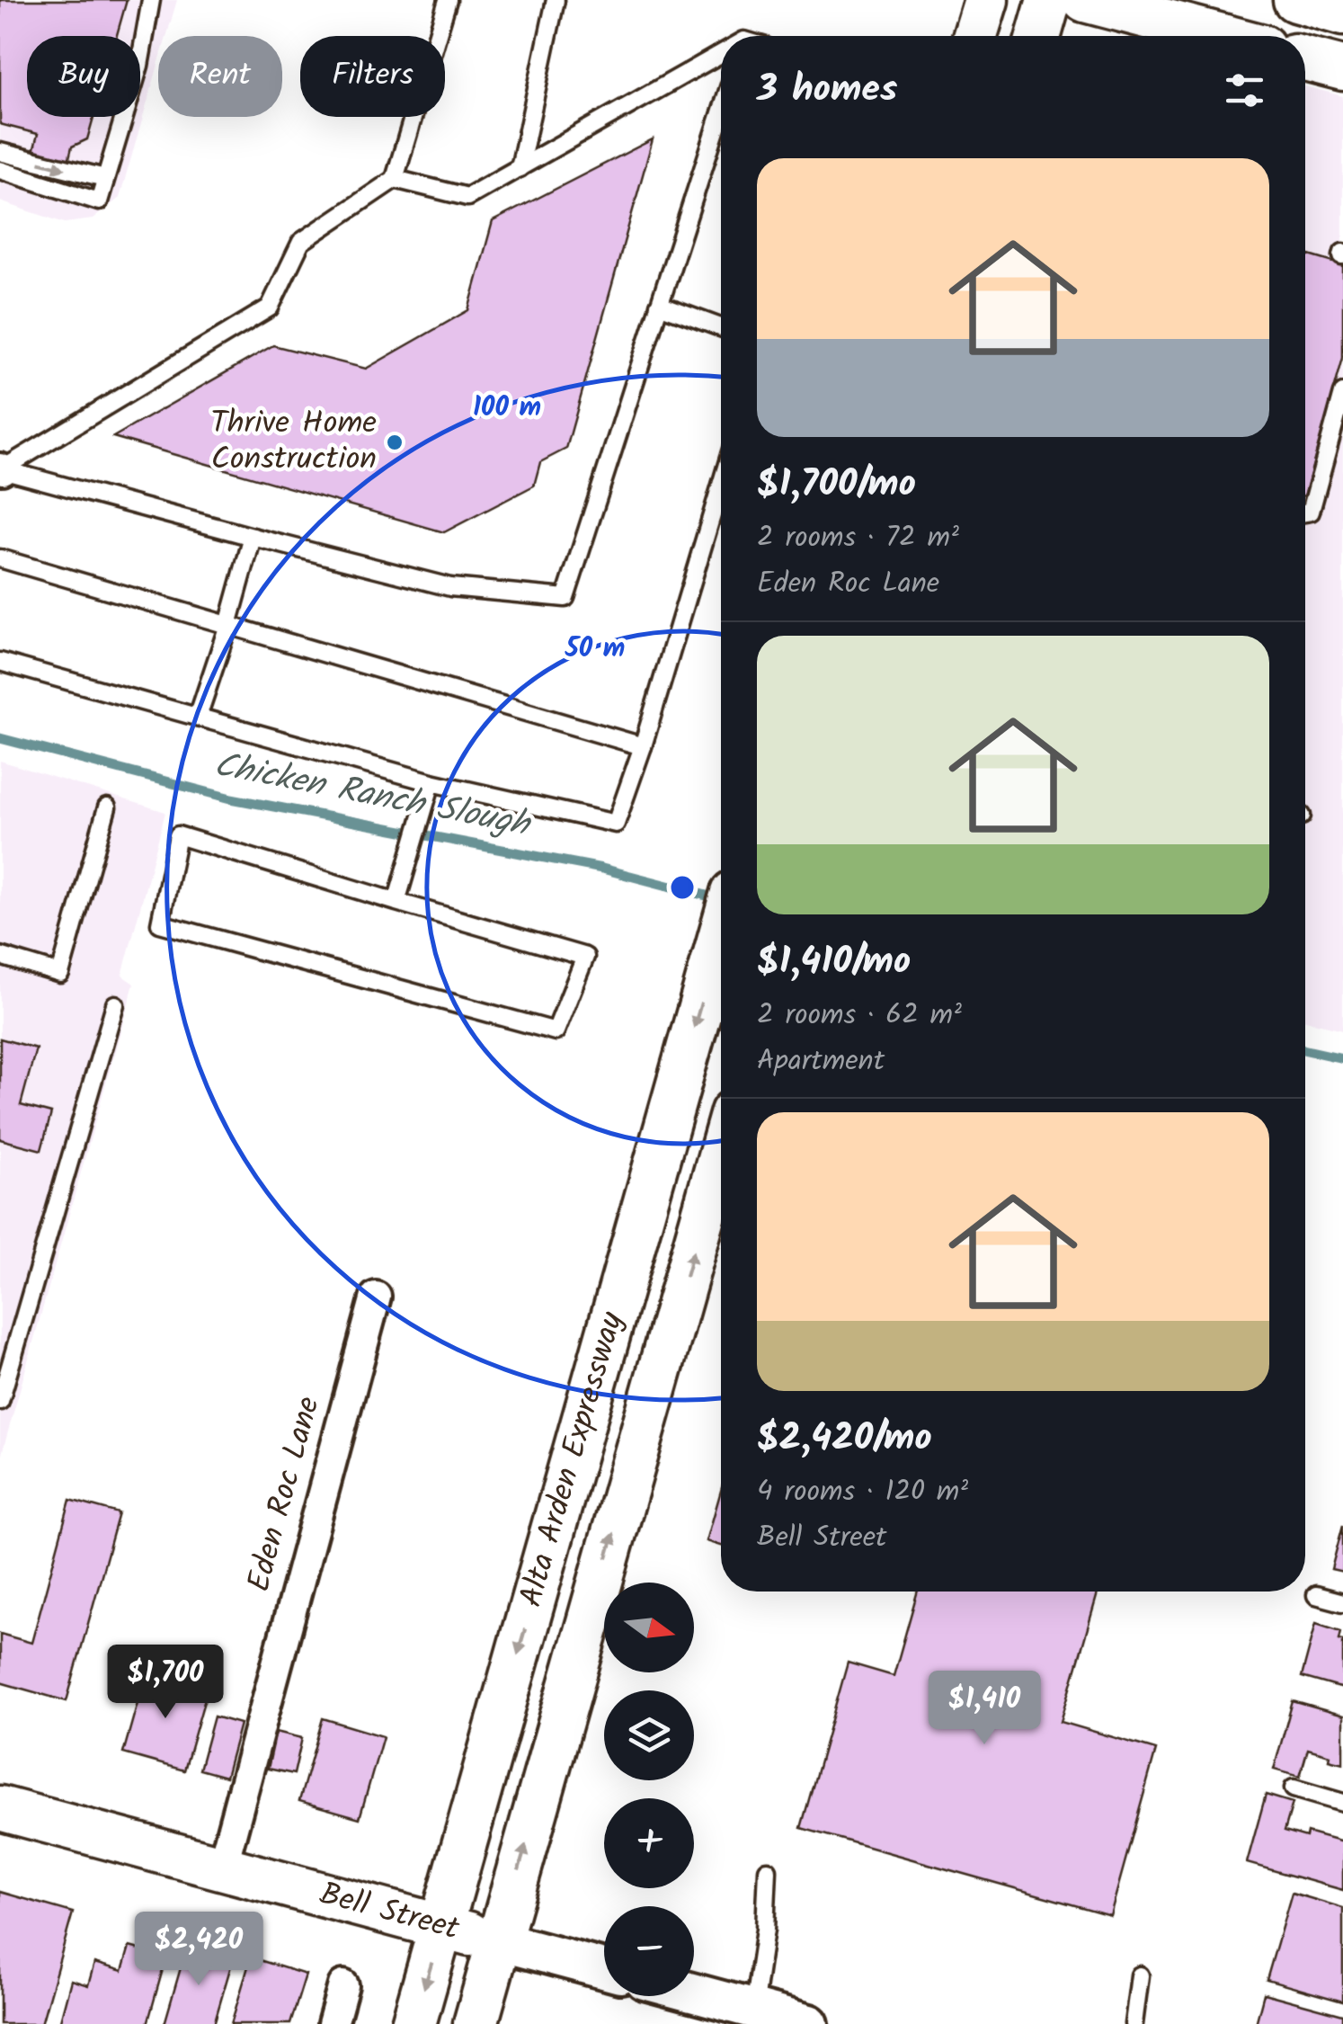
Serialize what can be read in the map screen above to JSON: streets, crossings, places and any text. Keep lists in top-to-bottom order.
{
  "streets": {
    "main road": ["Alta Arden Expressway", "Bell Street"],
    "street": ["Eden Roc Lane"]
  },
  "crossings": [
    ["Alta Arden Expressway", "Bell Street"],
    ["Eden Roc Lane", "Bell Street"]
  ],
  "water": ["Chicken Ranch Slough"],
  "places": ["Thrive Home Construction"],
  "north": "right",
  "page": {
    "chip": ["Buy", "Rent", "Filters"],
    "heading": "3 homes",
    "list": [
      {
        "name": "$1,700/mo",
        "note": "2 rooms · 72 m² · Eden Roc Lane"
      },
      {
        "name": "$1,410/mo",
        "note": "2 rooms · 62 m² · Apartment"
      },
      {
        "name": "$2,420/mo",
        "note": "4 rooms · 120 m² · Bell Street"
      }
    ],
    "map_buttons": ["+", "−"],
    "price": ["$1,700", "$1,410", "$2,420"]
  },
  "rings": ["100 m", "50 m"]
}
